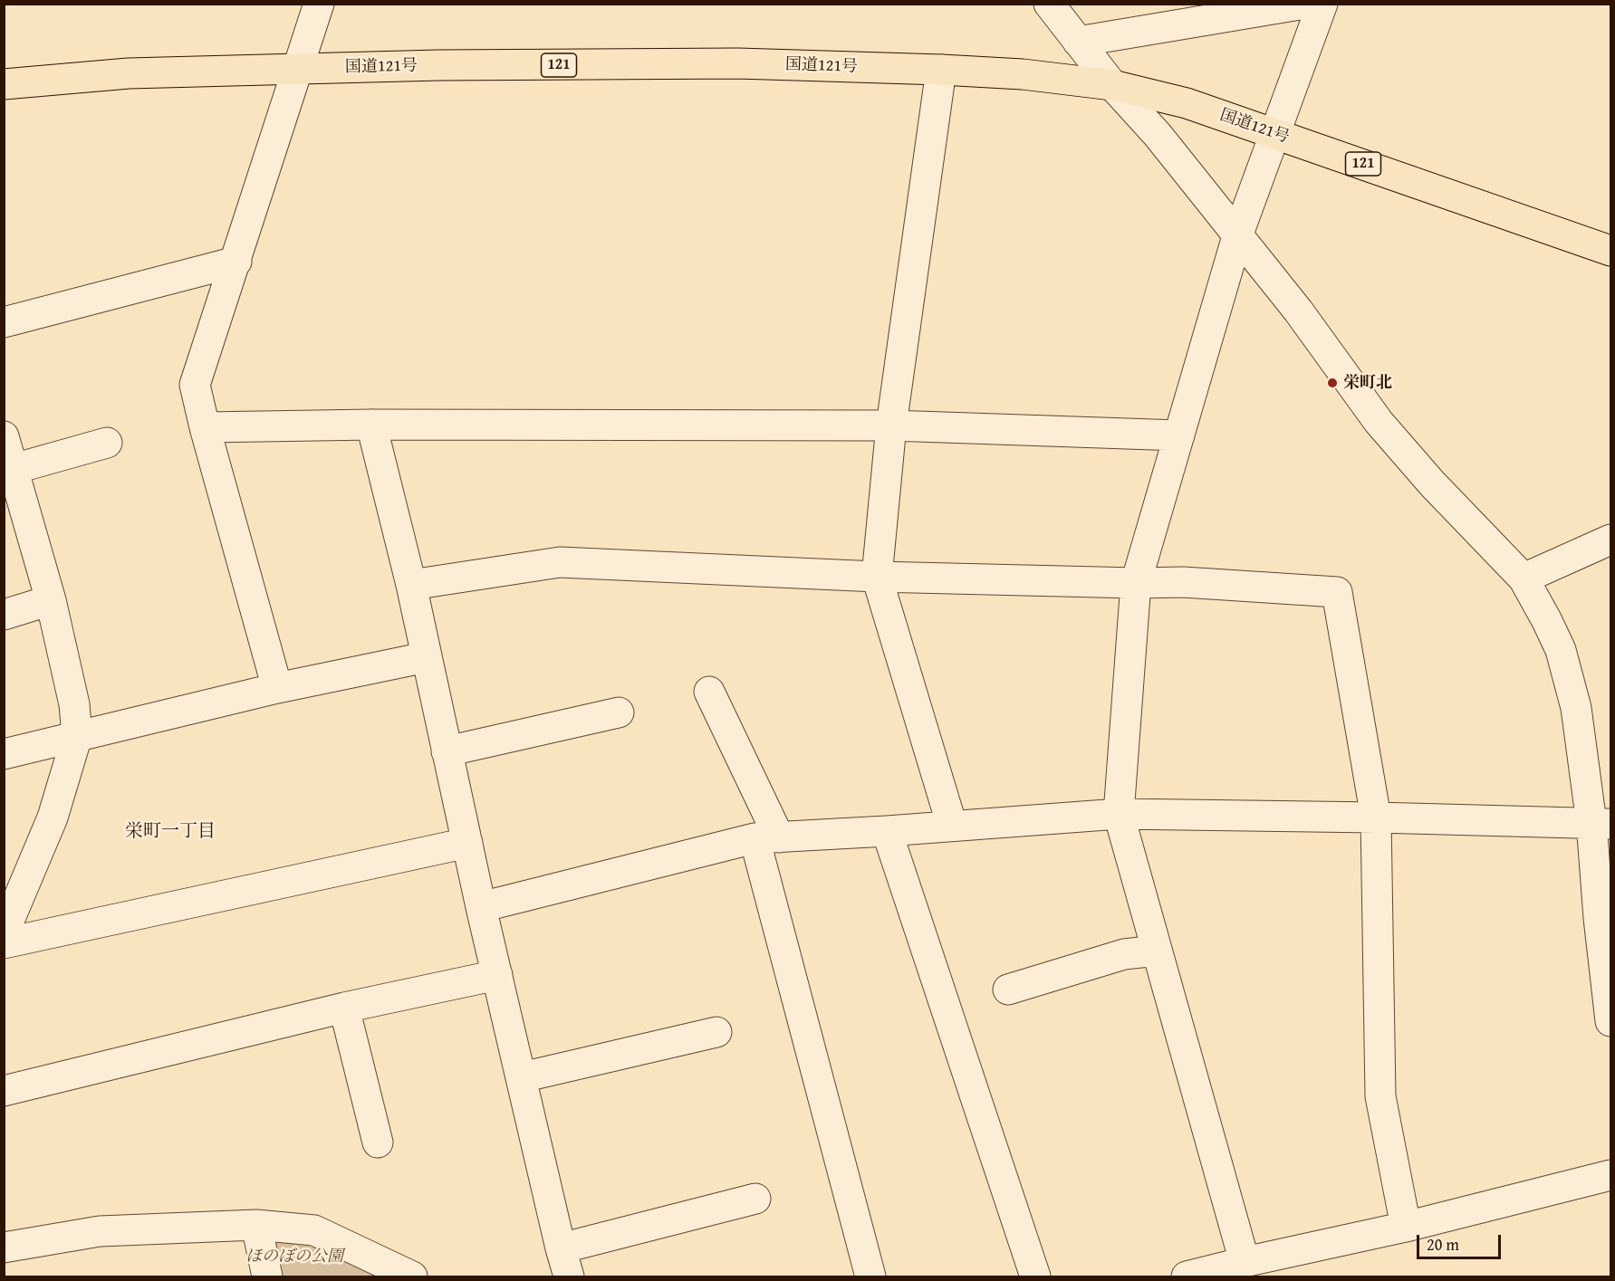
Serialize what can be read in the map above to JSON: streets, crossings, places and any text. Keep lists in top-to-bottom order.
{
  "streets": {
    "highway": ["121", "国道121号"]
  },
  "districts": ["栄町一丁目"],
  "parks": ["ほのぼの公園"],
  "places": ["栄町北"],
  "scale_bar": "20 m"
}
